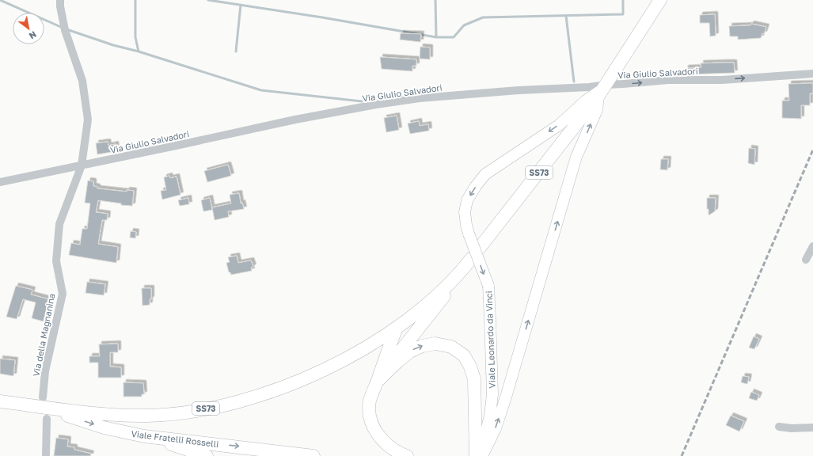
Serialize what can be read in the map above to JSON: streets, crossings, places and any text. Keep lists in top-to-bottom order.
{
  "streets": {
    "main road": ["SS73", "Viale Leonardo da Vinci", "Viale Fratelli Rosselli"],
    "street": ["Via Giulio Salvadori", "Via della Magnanina"]
  },
  "crossings": [
    ["Via Giulio Salvadori", "SS73"],
    ["Via Giulio Salvadori", "Via della Magnanina"],
    ["Via Giulio Salvadori", "Viale Leonardo da Vinci"],
    ["SS73", "Via della Magnanina"],
    ["SS73", "Viale Leonardo da Vinci"],
    ["SS73", "Viale Fratelli Rosselli"],
    ["Via della Magnanina", "Viale Fratelli Rosselli"]
  ],
  "one_way": ["Viale Fratelli Rosselli"],
  "north": "bottom right"
}
